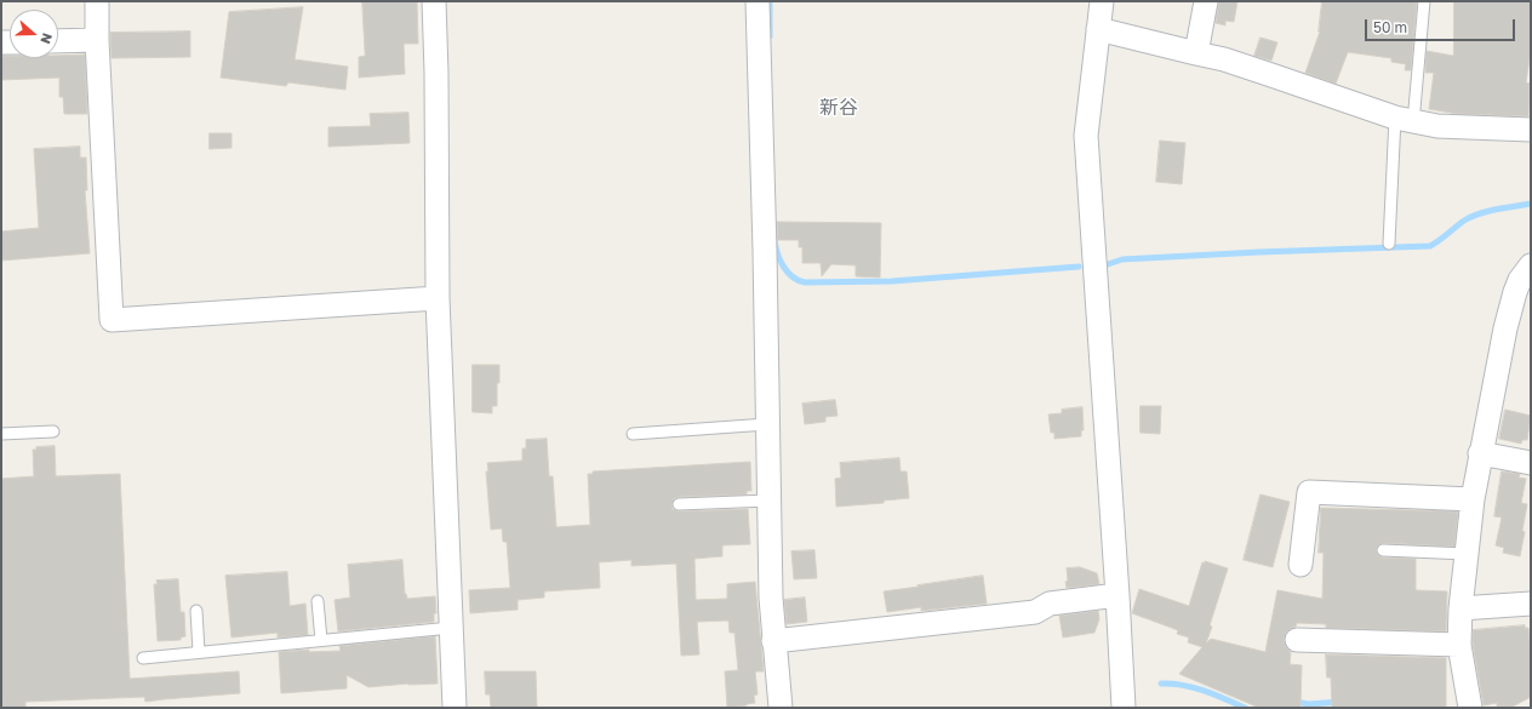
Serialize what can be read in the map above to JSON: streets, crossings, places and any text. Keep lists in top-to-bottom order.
{
  "districts": ["新谷"],
  "scale_bar": "50 m",
  "north": "right"
}
